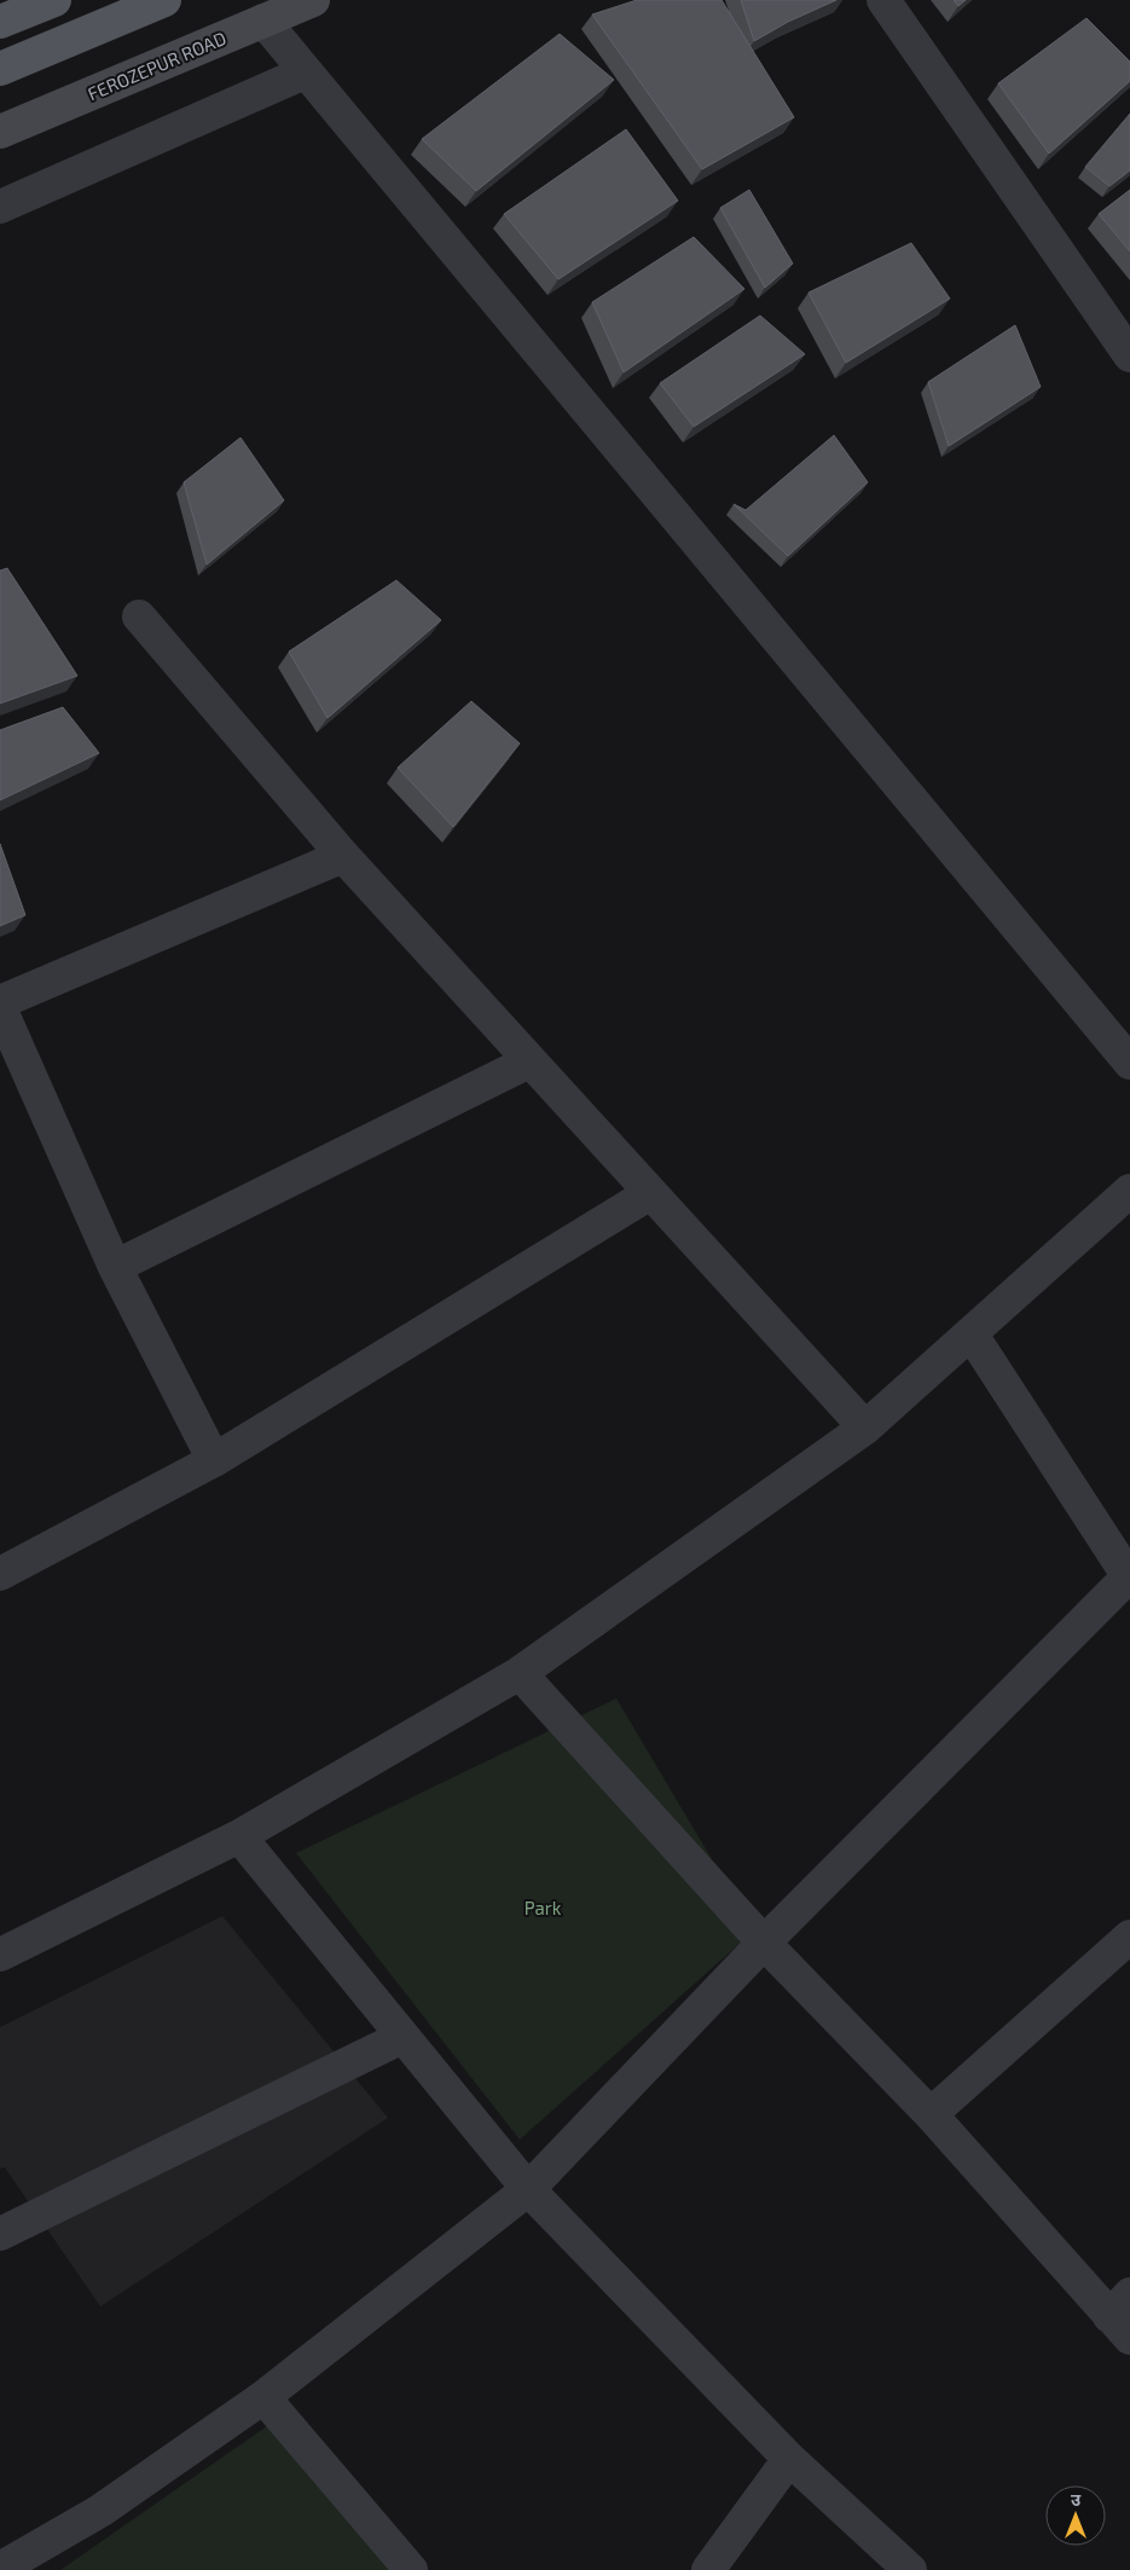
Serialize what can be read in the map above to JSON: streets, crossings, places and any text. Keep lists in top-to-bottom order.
{
  "streets": {
    "main road": ["FEROZEPUR ROAD"]
  },
  "parks": ["Park"],
  "north": "top"
}
